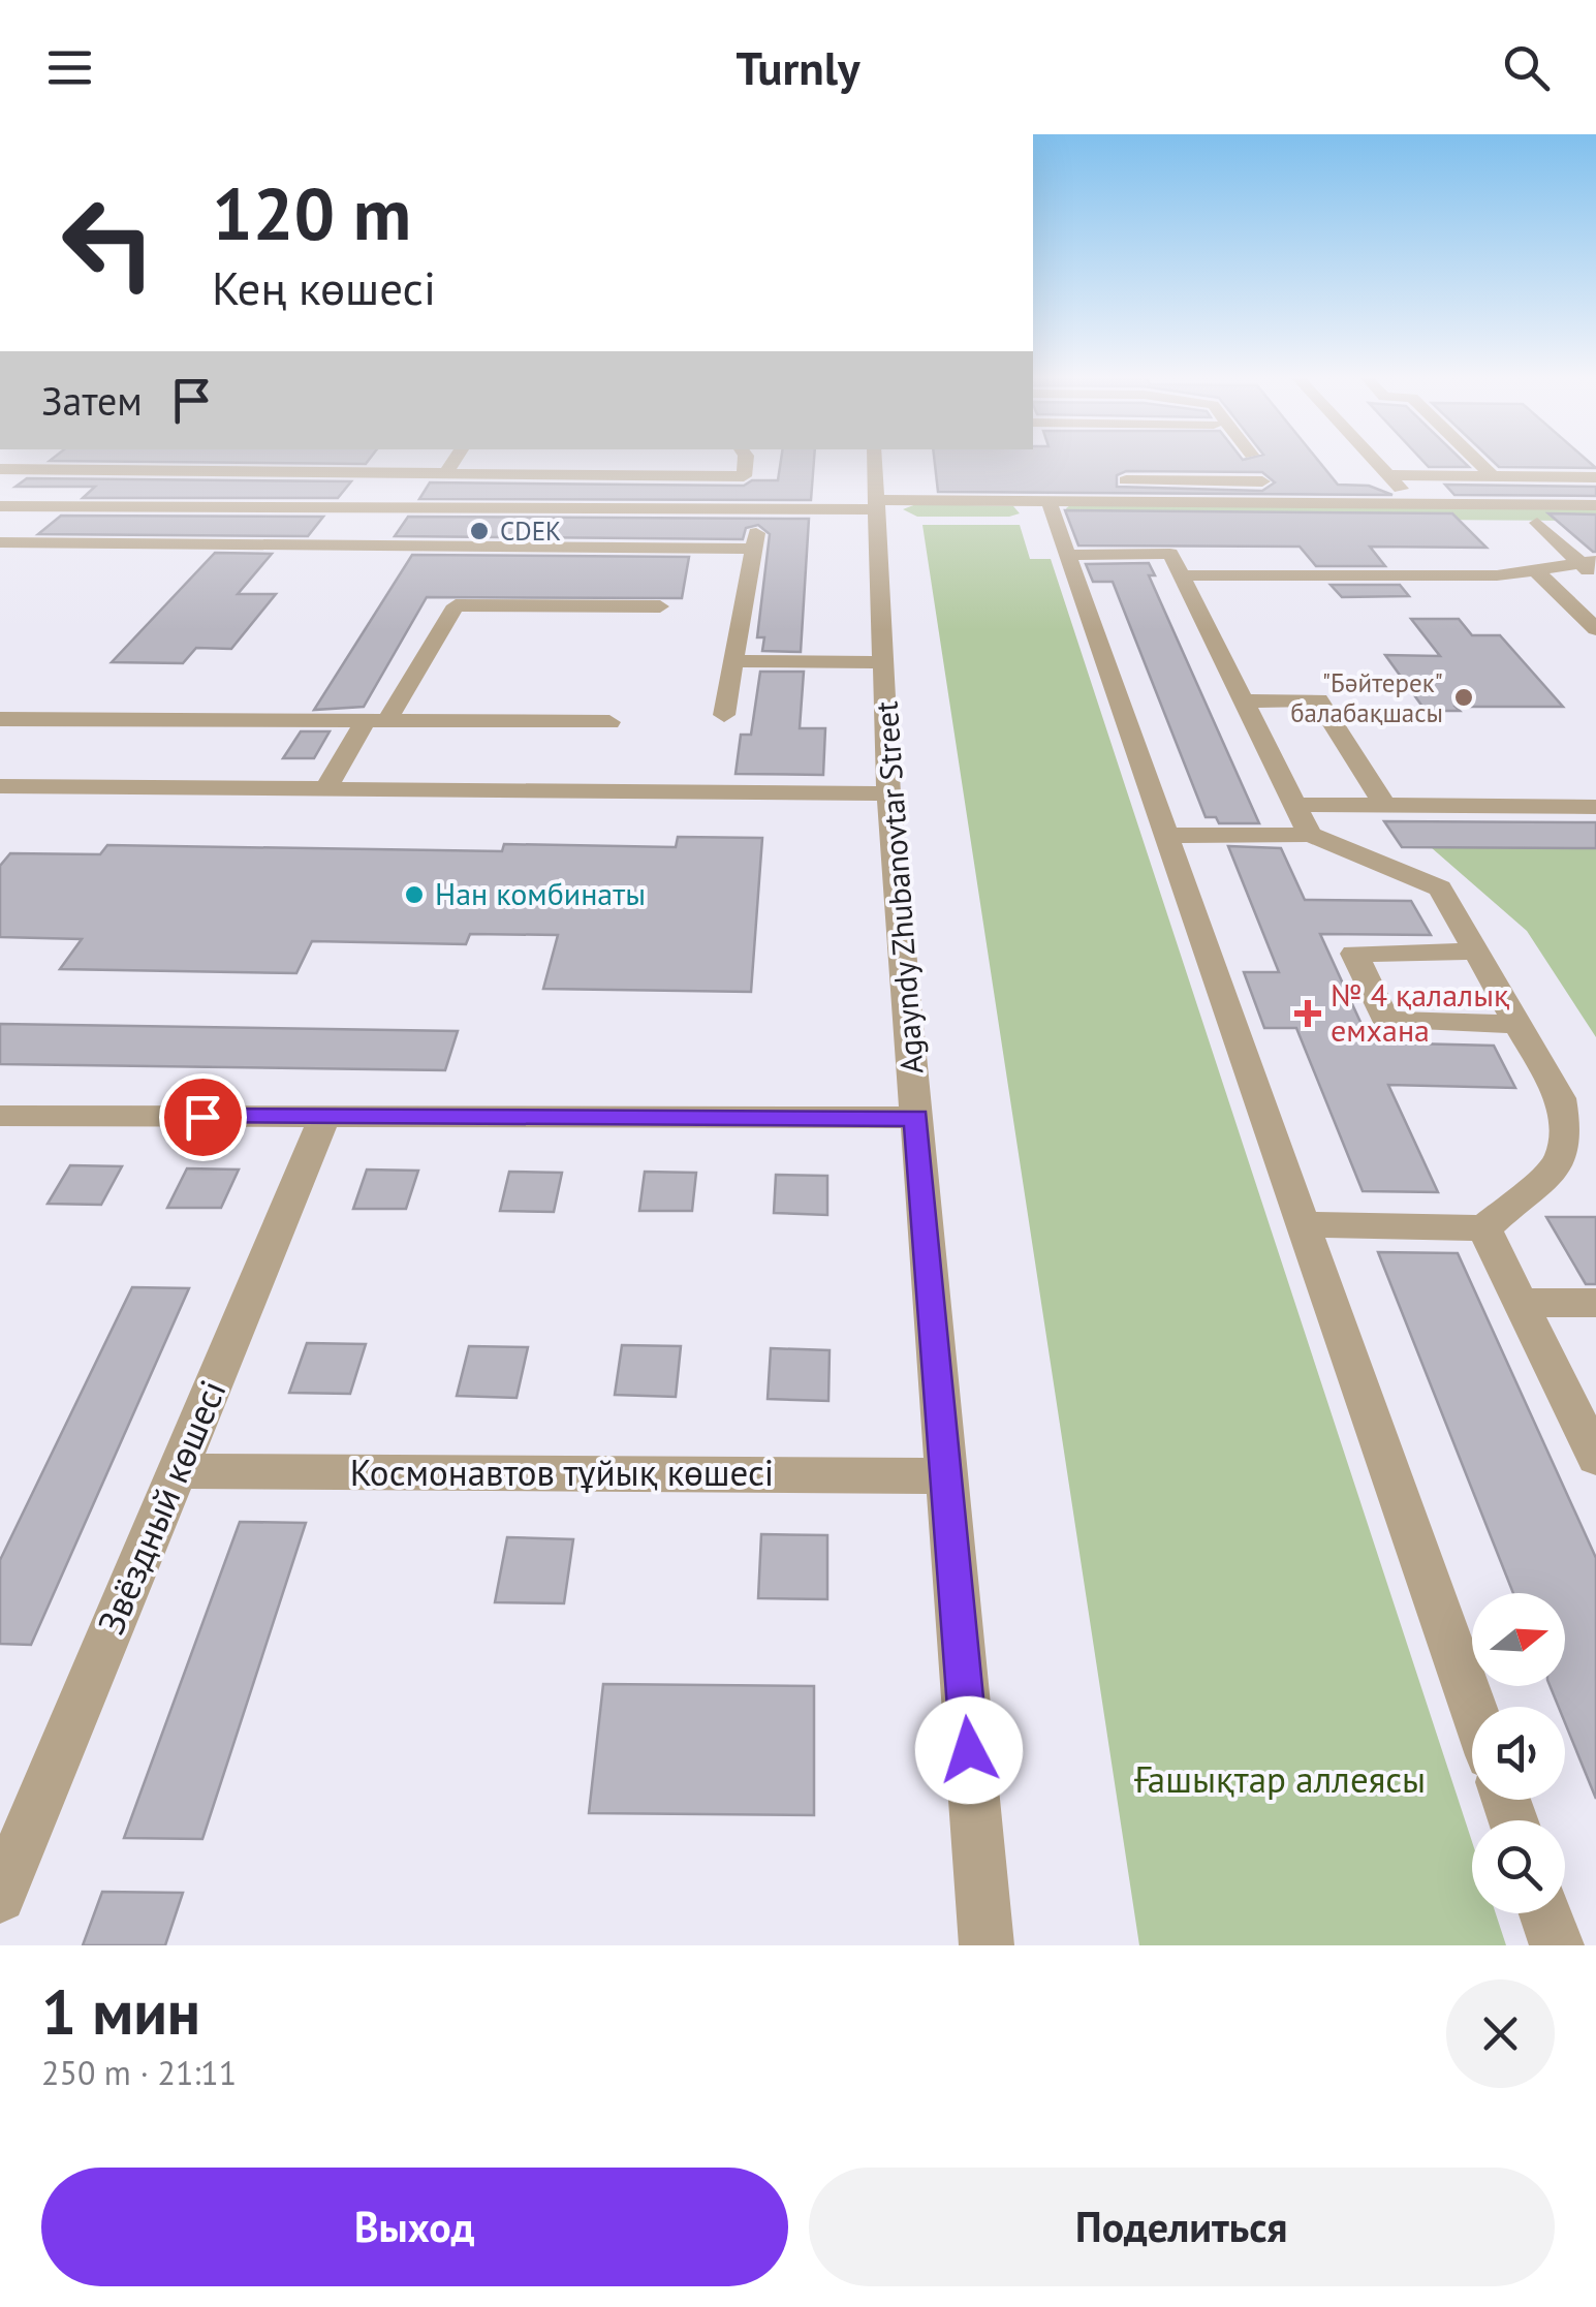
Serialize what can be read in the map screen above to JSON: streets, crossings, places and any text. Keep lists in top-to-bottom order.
{
  "streets": {
    "street": ["Agayndy Zhubanovtar Street", "Космонавтов тұйық көшесі", "Звёздный көшесі"]
  },
  "crossings": [
    ["Agayndy Zhubanovtar Street", "Космонавтов тұйық көшесі"],
    ["Космонавтов тұйық көшесі", "Звёздный көшесі"]
  ],
  "parks": ["Ғашықтар аллеясы"],
  "places": {
    "other": ["CDEK", "\"Бәйтерек\" балабақшасы", "Нан комбинаты"],
    "health": ["№ 4 қалалық емхана"]
  },
  "north": "right",
  "page": {
    "header": "Turnly",
    "turn": ["120 m", "Кең көшесі"],
    "then": "Затем",
    "heading": ["1 мин", "250 m · 21:11"],
    "buttons": ["Выход", "Поделиться"]
  }
}
